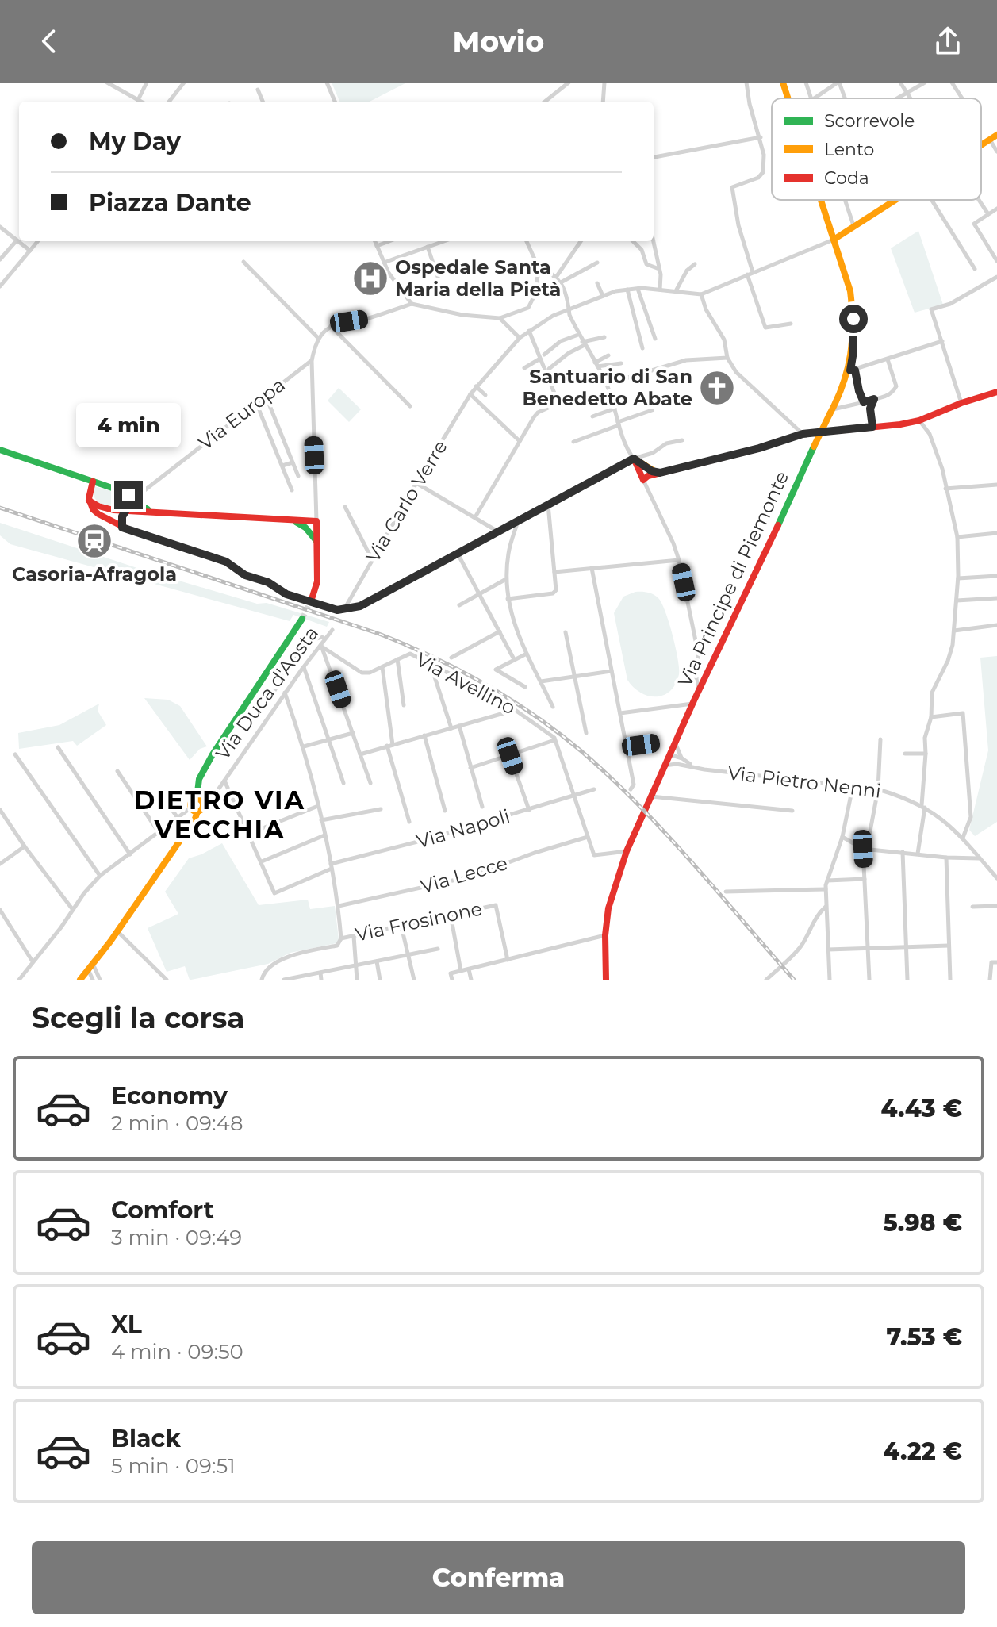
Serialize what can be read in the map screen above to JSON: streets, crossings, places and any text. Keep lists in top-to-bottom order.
{
  "streets": {
    "street": [
      "Via Europa",
      "Via Carlo Verre",
      "Via Principe di Piemonte",
      "Via Avellino",
      "Via Duca d'Aosta",
      "Via Pietro Nenni",
      "Via Napoli",
      "Via Lecce",
      "Via Frosinone"
    ]
  },
  "crossings": [
    ["Via Principe di Piemonte", "Via Pietro Nenni"],
    ["Via Avellino", "Via Duca d'Aosta"]
  ],
  "districts": ["DIETRO VIA VECCHIA"],
  "places": {
    "hospital": ["Ospedale Santa Maria della Pietà"],
    "church": ["Santuario di San Benedetto Abate"],
    "station": ["Casoria-Afragola"]
  },
  "legend": ["Scorrevole", "Lento", "Coda"],
  "page": {
    "header": "Movio",
    "banner": ["My Day", "Piazza Dante"],
    "bubble": "4 min",
    "heading": "Scegli la corsa",
    "list": [
      {
        "name": "Economy",
        "note": "2 min · 09:48",
        "value": "4.43 €"
      },
      {
        "name": "Comfort",
        "note": "3 min · 09:49",
        "value": "5.98 €"
      },
      {
        "name": "XL",
        "note": "4 min · 09:50",
        "value": "7.53 €"
      },
      {
        "name": "Black",
        "note": "5 min · 09:51",
        "value": "4.22 €"
      }
    ],
    "buttons": "Conferma"
  }
}
